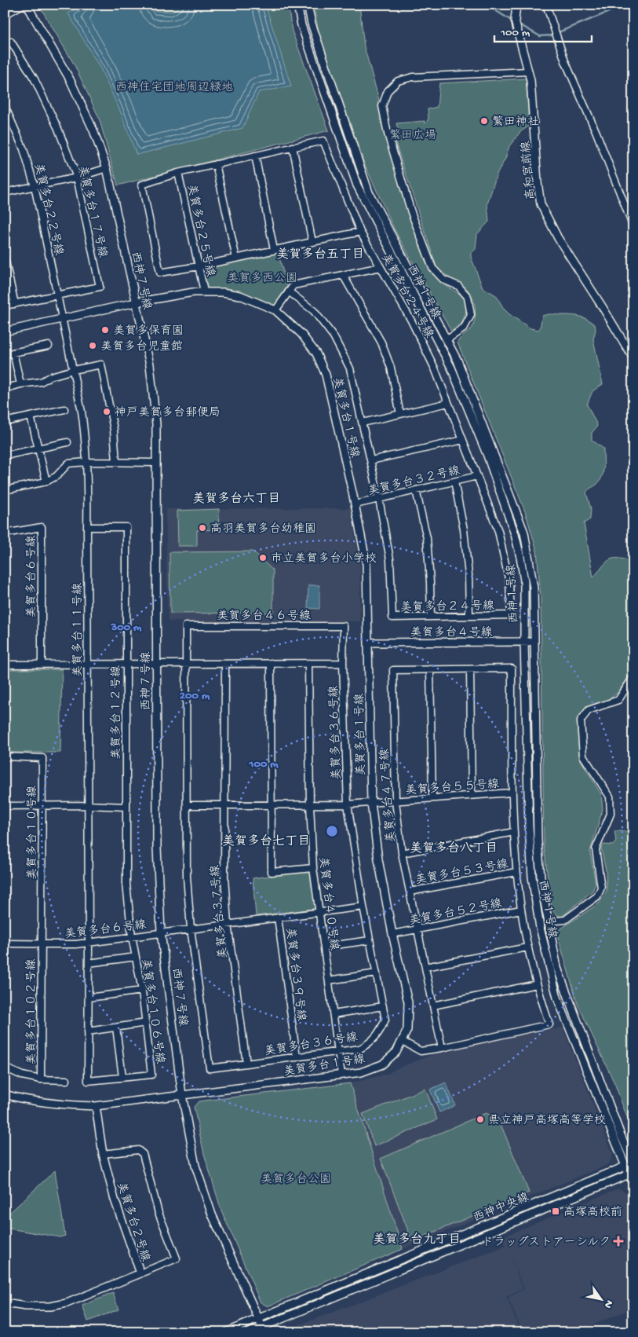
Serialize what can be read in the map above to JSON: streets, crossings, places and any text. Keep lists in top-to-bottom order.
{
  "streets": {
    "street": [
      "高和宮前線",
      "美賀多台２２号線",
      "美賀多台１７号線",
      "美賀多台２５号線",
      "西神７号線",
      "西神１号線",
      "美賀多台２４号線",
      "美賀多台１号線",
      "美賀多台３２号線",
      "美賀多台６号線",
      "美賀多台４６号線",
      "美賀多台１１号線",
      "美賀多台４号線",
      "美賀多台１２号線",
      "美賀多台３６号線",
      "美賀多台５５号線",
      "美賀多台４７号線",
      "美賀多台１０号線",
      "美賀多台５３号線",
      "美賀多台４０号線",
      "美賀多台５２号線",
      "美賀多台３７号線",
      "美賀多台３９号線",
      "美賀多台１０６号線",
      "美賀多台１０２号線",
      "西神中央線",
      "美賀多台２号線"
    ]
  },
  "crossings": [
    ["美賀多台２２号線", "美賀多台１７号線"],
    ["美賀多台２２号線", "美賀多台１号線"],
    ["美賀多台２２号線", "美賀多台１１号線"],
    ["美賀多台２５号線", "美賀多台２４号線"],
    ["美賀多台２５号線", "美賀多台１号線"],
    ["西神７号線", "美賀多台１号線"],
    ["西神７号線", "美賀多台６号線"],
    ["西神７号線", "西神中央線"],
    ["西神１号線", "美賀多台４号線"],
    ["西神１号線", "西神中央線"],
    ["美賀多台２４号線", "美賀多台３２号線"],
    ["美賀多台１号線", "美賀多台３２号線"],
    ["美賀多台１号線", "美賀多台１１号線"],
    ["美賀多台１号線", "美賀多台４号線"],
    ["美賀多台１号線", "美賀多台５５号線"],
    ["美賀多台１号線", "美賀多台４０号線"],
    ["美賀多台１号線", "美賀多台５２号線"],
    ["美賀多台１号線", "美賀多台２号線"],
    ["美賀多台６号線", "美賀多台１１号線"],
    ["美賀多台６号線", "美賀多台１２号線"],
    ["美賀多台６号線", "美賀多台３６号線"],
    ["美賀多台６号線", "美賀多台１０号線"],
    ["美賀多台６号線", "美賀多台４０号線"],
    ["美賀多台６号線", "美賀多台３７号線"],
    ["美賀多台６号線", "美賀多台３９号線"],
    ["美賀多台６号線", "美賀多台１０６号線"],
    ["美賀多台６号線", "美賀多台１０２号線"],
    ["美賀多台４６号線", "美賀多台３６号線"],
    ["美賀多台１１号線", "美賀多台１２号線"],
    ["美賀多台１１号線", "美賀多台１０６号線"],
    ["美賀多台１２号線", "美賀多台１０６号線"],
    ["美賀多台３６号線", "美賀多台５５号線"],
    ["美賀多台３６号線", "美賀多台４０号線"],
    ["美賀多台３６号線", "美賀多台３７号線"],
    ["美賀多台３６号線", "美賀多台３９号線"],
    ["美賀多台５５号線", "美賀多台４７号線"],
    ["美賀多台５５号線", "美賀多台４０号線"],
    ["美賀多台５５号線", "美賀多台３７号線"],
    ["美賀多台４７号線", "美賀多台５３号線"],
    ["美賀多台４７号線", "美賀多台５２号線"],
    ["美賀多台１０号線", "美賀多台１０２号線"]
  ],
  "districts": [
    "美賀多台五丁目",
    "美賀多台六丁目",
    "美賀多台七丁目",
    "美賀多台八丁目",
    "美賀多台九丁目"
  ],
  "parks": [
    "西神住宅団地周辺緑地",
    "繁田広場",
    "美賀多西公園",
    "美賀多台公園"
  ],
  "places": {
    "other": [
      "繁田神社",
      "美賀多保育園",
      "美賀多台児童館",
      "神戸美賀多台郵便局",
      "高羽美賀多台幼稚園",
      "市立美賀多台小学校",
      "県立神戸高塚高等学校"
    ],
    "transit": ["高塚高校前"],
    "health": ["ドラッグストアーシルク"]
  },
  "scale_bar": "100 m",
  "north": "bottom right",
  "rings": ["300 m", "200 m", "100 m"]
}
